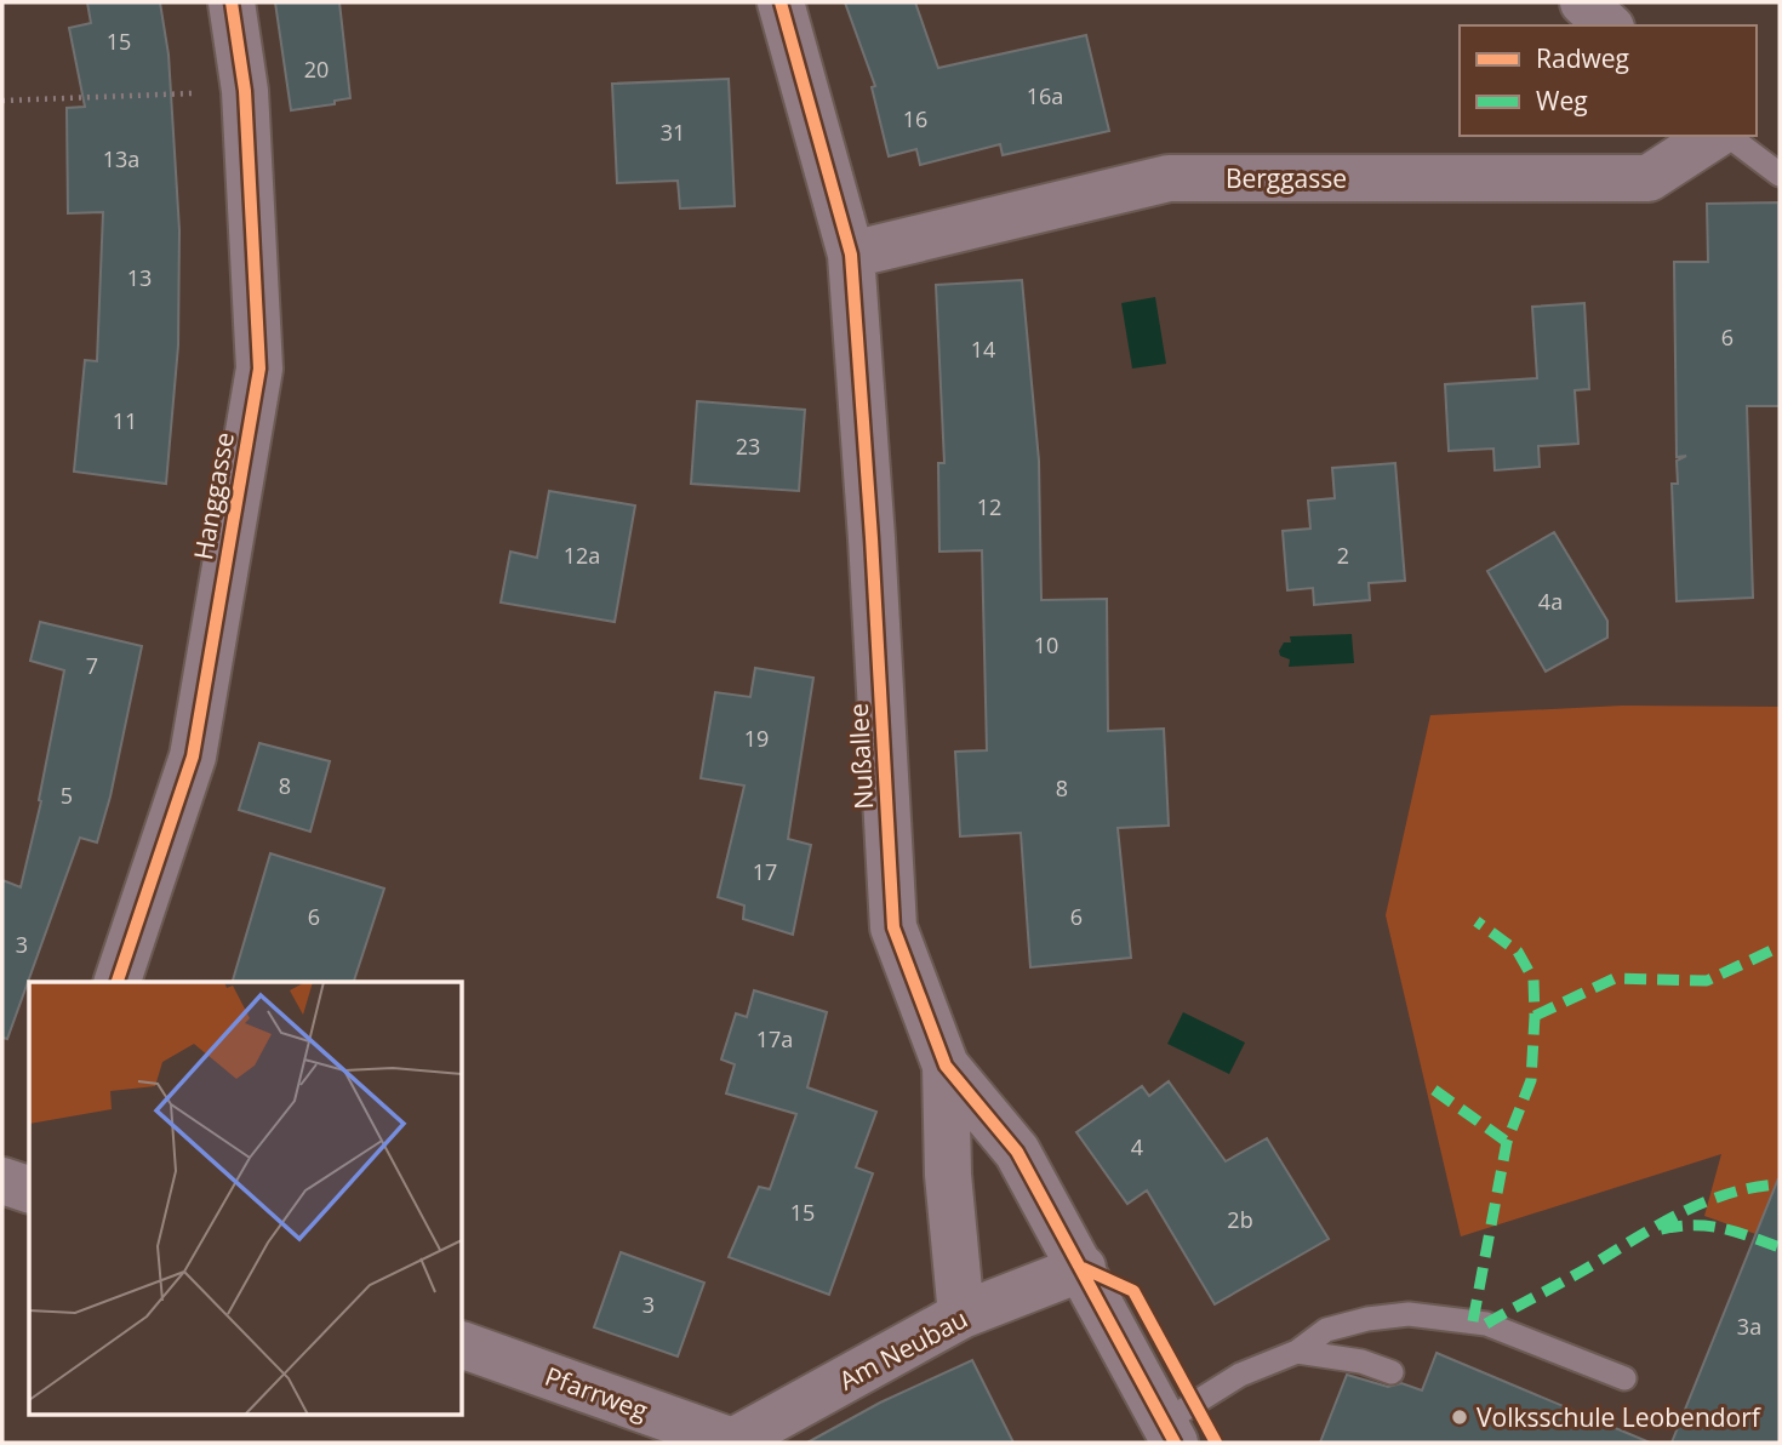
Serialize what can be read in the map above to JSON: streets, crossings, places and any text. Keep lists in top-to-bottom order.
{
  "streets": {
    "street": [
      "Berggasse",
      "Hanggasse",
      "Nußallee",
      "Am Neubau",
      "Pfarrweg"
    ]
  },
  "crossings": [
    ["Berggasse", "Nußallee"],
    ["Nußallee", "Am Neubau"],
    ["Am Neubau", "Pfarrweg"]
  ],
  "places": ["Volksschule Leobendorf"],
  "house_numbers": [
    "15",
    "20",
    "16a",
    "16",
    "31",
    "13a",
    "13",
    "6",
    "14",
    "11",
    "23",
    "12",
    "12a",
    "2",
    "4a",
    "10",
    "7",
    "19",
    "8",
    "8",
    "5",
    "17",
    "6",
    "6",
    "3",
    "17a",
    "4",
    "15",
    "2b",
    "3",
    "3a"
  ],
  "legend": ["Radweg", "Weg"]
}
